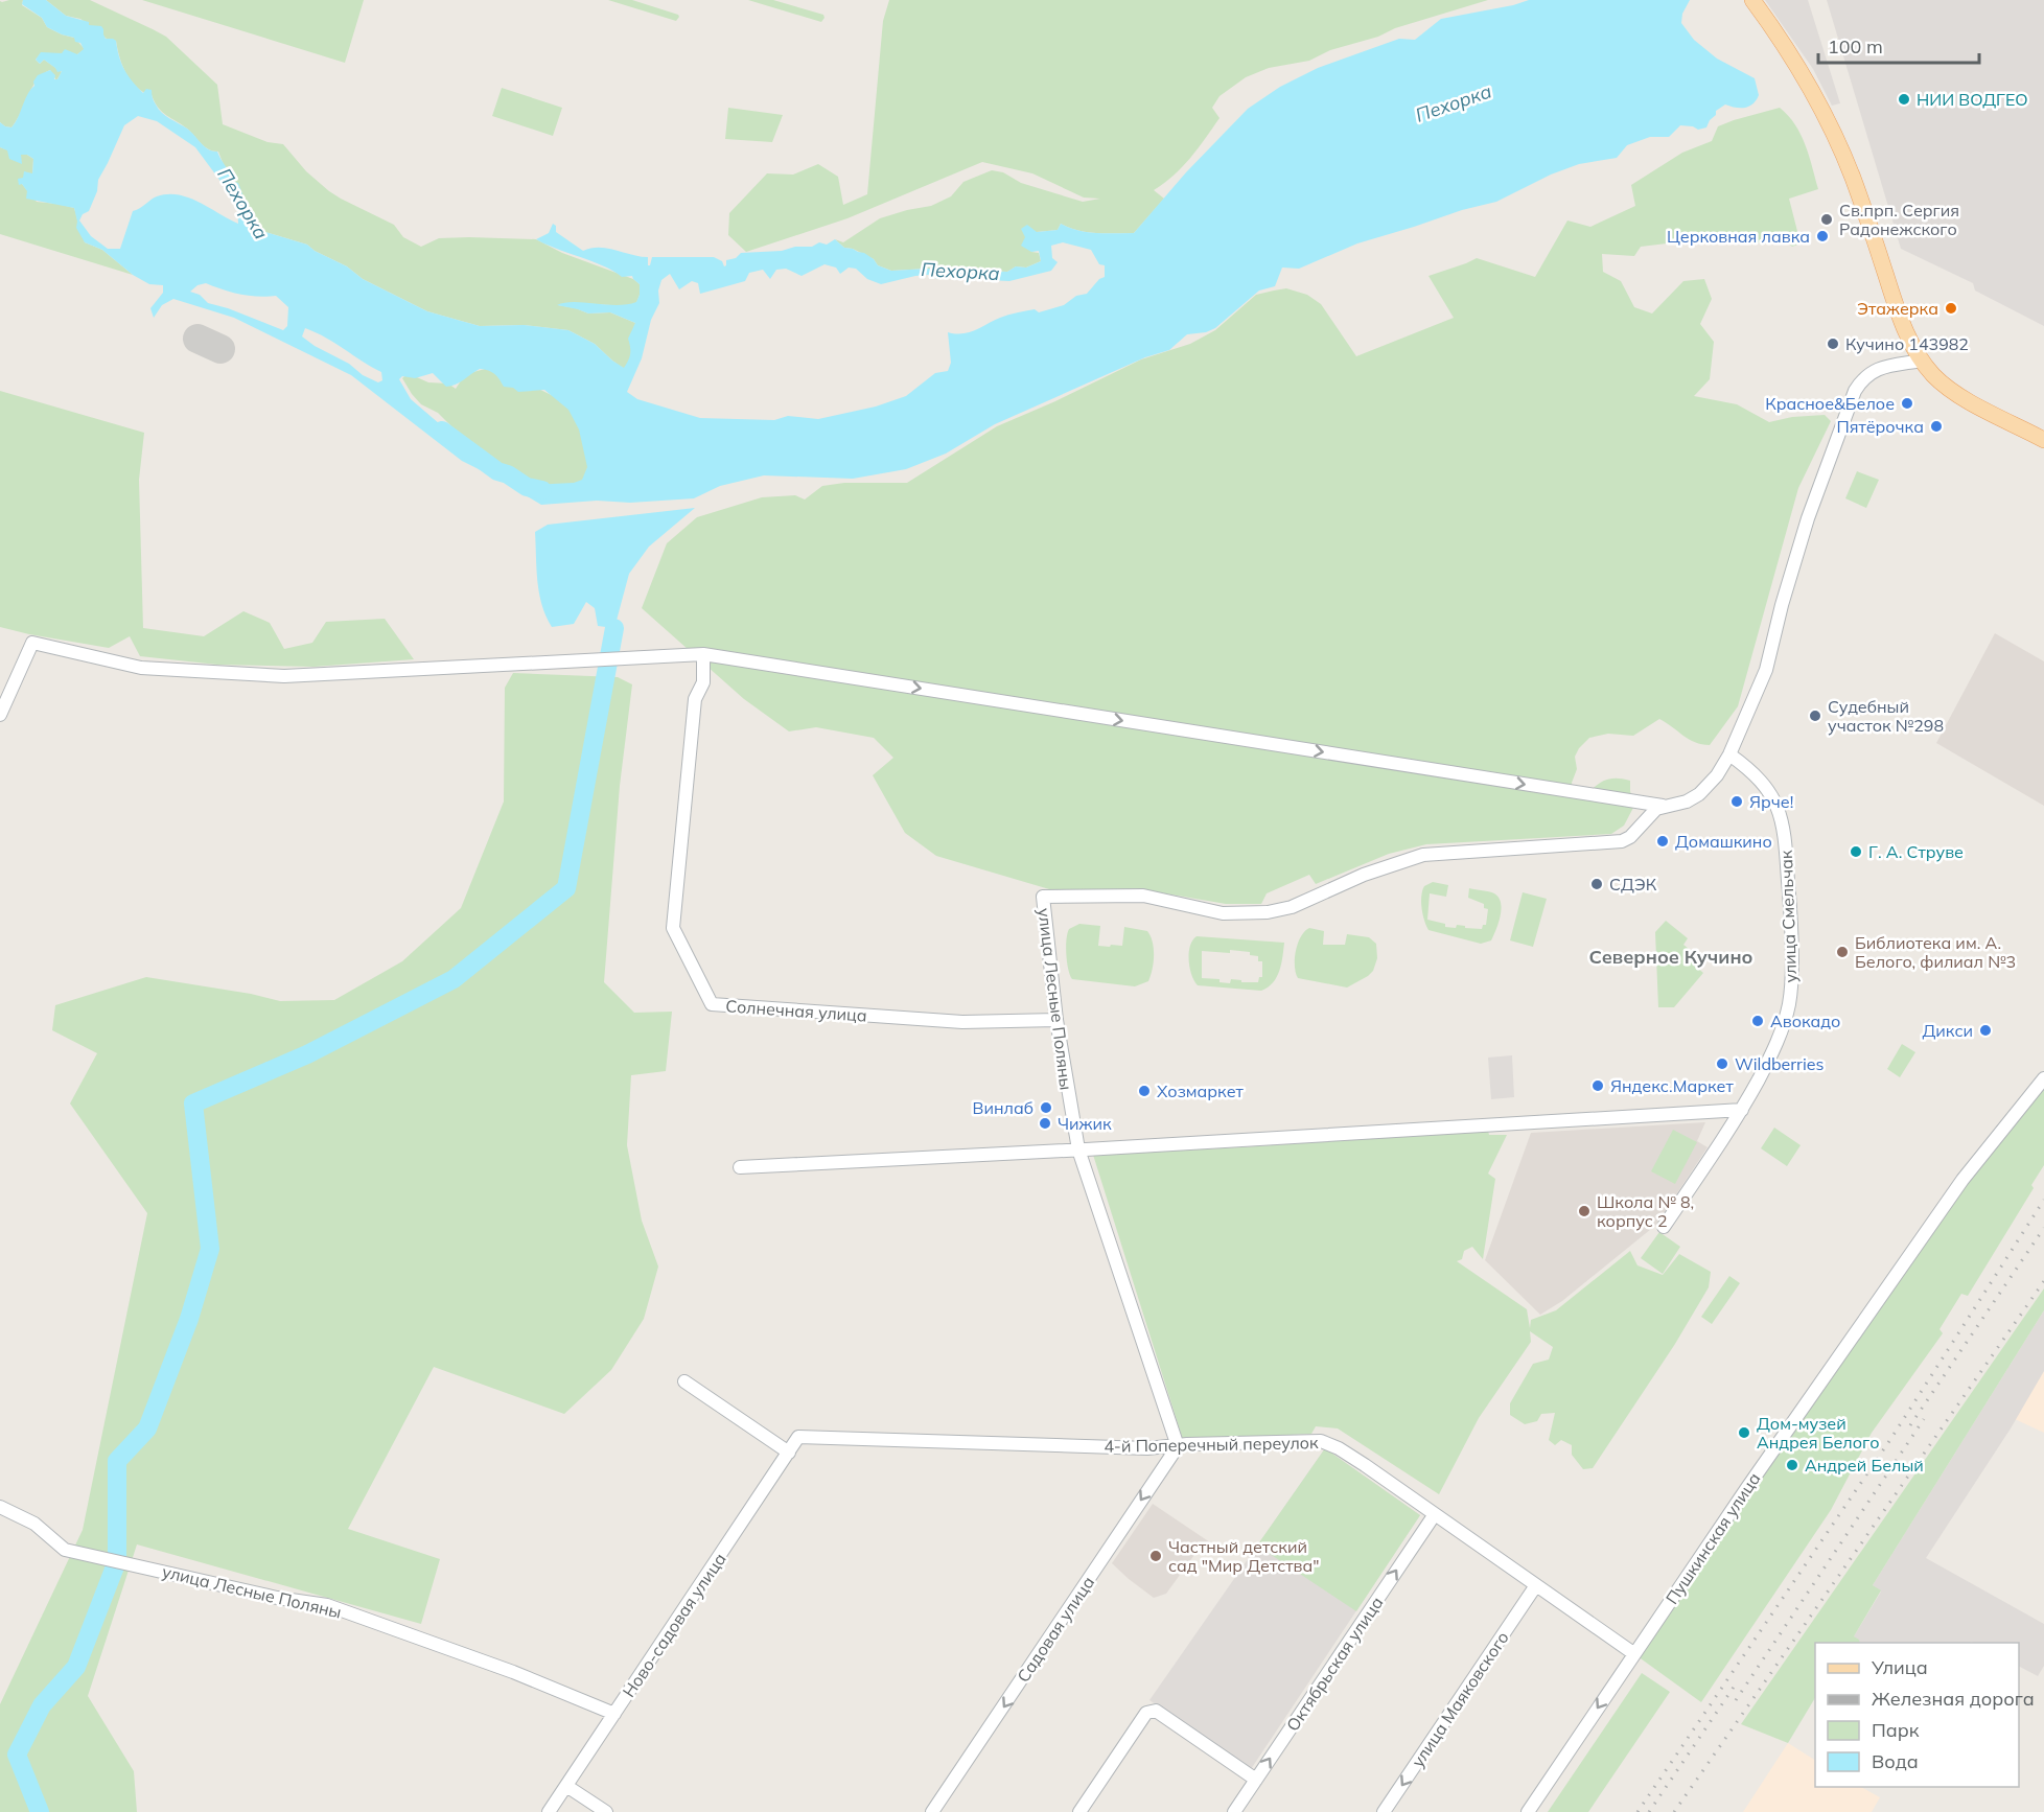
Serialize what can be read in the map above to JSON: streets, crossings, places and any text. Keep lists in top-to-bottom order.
{
  "streets": {
    "street": [
      "улица Смельчак",
      "улица Лесные Поляны",
      "Солнечная улица",
      "4-й Поперечный переулок",
      "Пушкинская улица",
      "Ново-садовая улица",
      "Садовая улица",
      "Октябрьская улица",
      "улица Маяковского"
    ]
  },
  "crossings": [
    ["улица Смельчак", "улица Лесные Поляны"],
    ["улица Лесные Поляны", "Солнечная улица"],
    ["улица Лесные Поляны", "4-й Поперечный переулок"],
    ["улица Лесные Поляны", "Ново-садовая улица"],
    ["улица Лесные Поляны", "Садовая улица"],
    ["4-й Поперечный переулок", "Пушкинская улица"],
    ["4-й Поперечный переулок", "Ново-садовая улица"],
    ["4-й Поперечный переулок", "Садовая улица"],
    ["4-й Поперечный переулок", "Октябрьская улица"],
    ["4-й Поперечный переулок", "улица Маяковского"]
  ],
  "one_way": ["Садовая улица", "Октябрьская улица", "улица Маяковского"],
  "districts": ["Северное Кучино"],
  "water": ["Пехорка"],
  "places": [
    "НИИ ВОДГЕО",
    "Св.прп. Сергия Радонежского",
    "Церковная лавка",
    "Этажерка",
    "Кучино 143982",
    "Красное&Белое",
    "Пятёрочка",
    "Судебный участок №298",
    "Ярче!",
    "Домашкино",
    "Г. А. Струве",
    "СДЭК",
    "Библиотека им. А. Белого, филиал №3",
    "Авокадо",
    "Дикси",
    "Wildberries",
    "Яндекс.Маркет",
    "Хозмаркет",
    "Винлаб",
    "Чижик",
    "Школа № 8, корпус 2",
    "Дом-музей Андрея Белого",
    "Андрей Белый",
    "Частный детский сад \"Мир Детства\""
  ],
  "legend": [
    "Улица",
    "Железная дорога",
    "Парк",
    "Вода"
  ],
  "scale_bar": "100 m"
}
